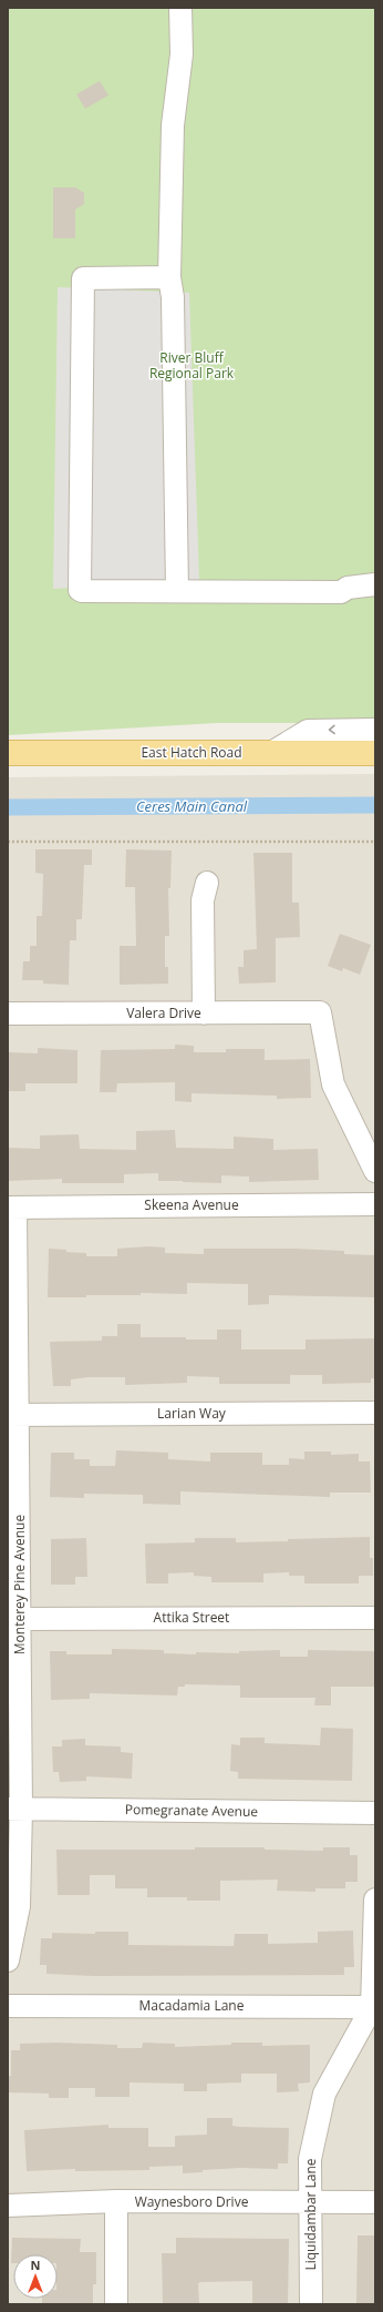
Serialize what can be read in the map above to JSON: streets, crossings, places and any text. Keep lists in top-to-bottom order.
{
  "streets": {
    "main road": ["East Hatch Road"],
    "street": [
      "Valera Drive",
      "Skeena Avenue",
      "Larian Way",
      "Monterey Pine Avenue",
      "Attika Street",
      "Pomegranate Avenue",
      "Macadamia Lane",
      "Waynesboro Drive",
      "Liquidambar Lane"
    ]
  },
  "crossings": [
    ["Skeena Avenue", "Monterey Pine Avenue"],
    ["Larian Way", "Monterey Pine Avenue"],
    ["Monterey Pine Avenue", "Attika Street"],
    ["Monterey Pine Avenue", "Pomegranate Avenue"],
    ["Macadamia Lane", "Liquidambar Lane"],
    ["Waynesboro Drive", "Liquidambar Lane"]
  ],
  "water": ["Ceres Main Canal"],
  "parks": ["River Bluff Regional Park"],
  "north": "top"
}
